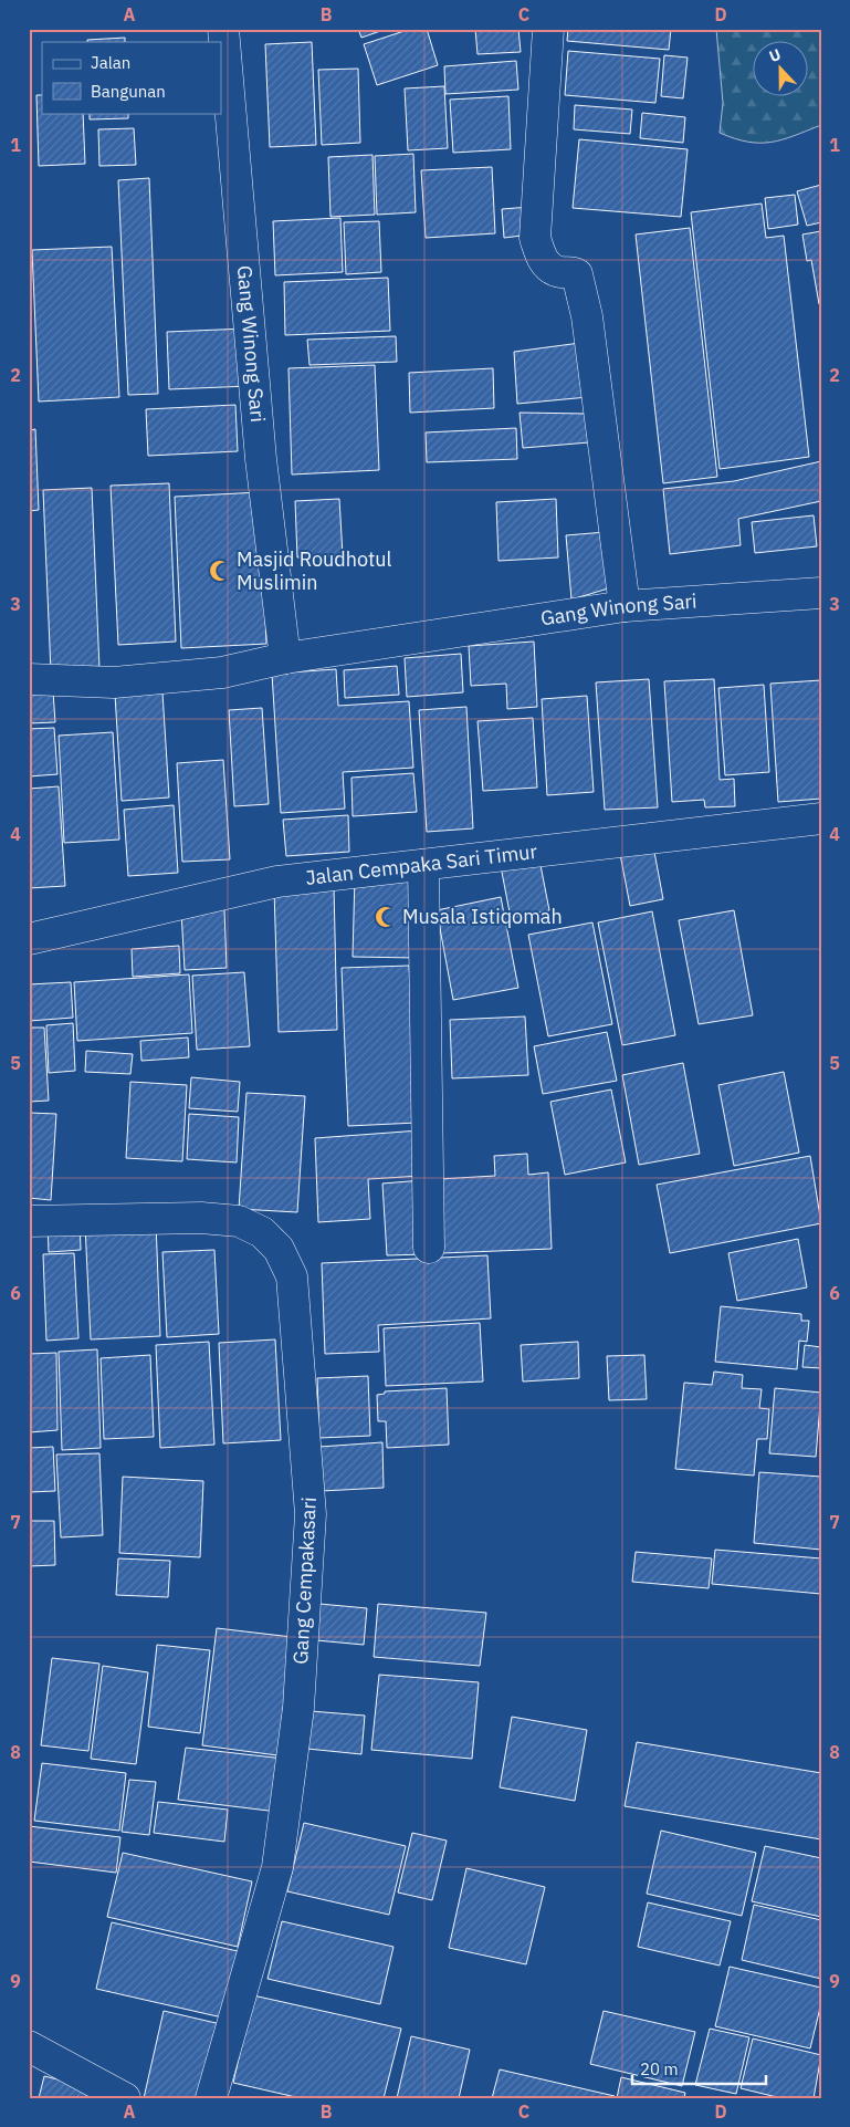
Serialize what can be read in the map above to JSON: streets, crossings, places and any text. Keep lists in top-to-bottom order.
{
  "streets": {
    "street": ["Gang Winong Sari", "Jalan Cempaka Sari Timur", "Gang Cempakasari"]
  },
  "places": {
    "mosque": ["Masjid Roudhotul Muslimin", "Musala Istiqomah"]
  },
  "legend": ["Jalan", "Bangunan"],
  "scale_bar": "20 m",
  "north": "top",
  "grid": {
    "columns": [
      "A",
      "B",
      "C",
      "D"
    ],
    "rows": [
      "1",
      "2",
      "3",
      "4",
      "5",
      "6",
      "7",
      "8",
      "9"
    ]
  }
}
